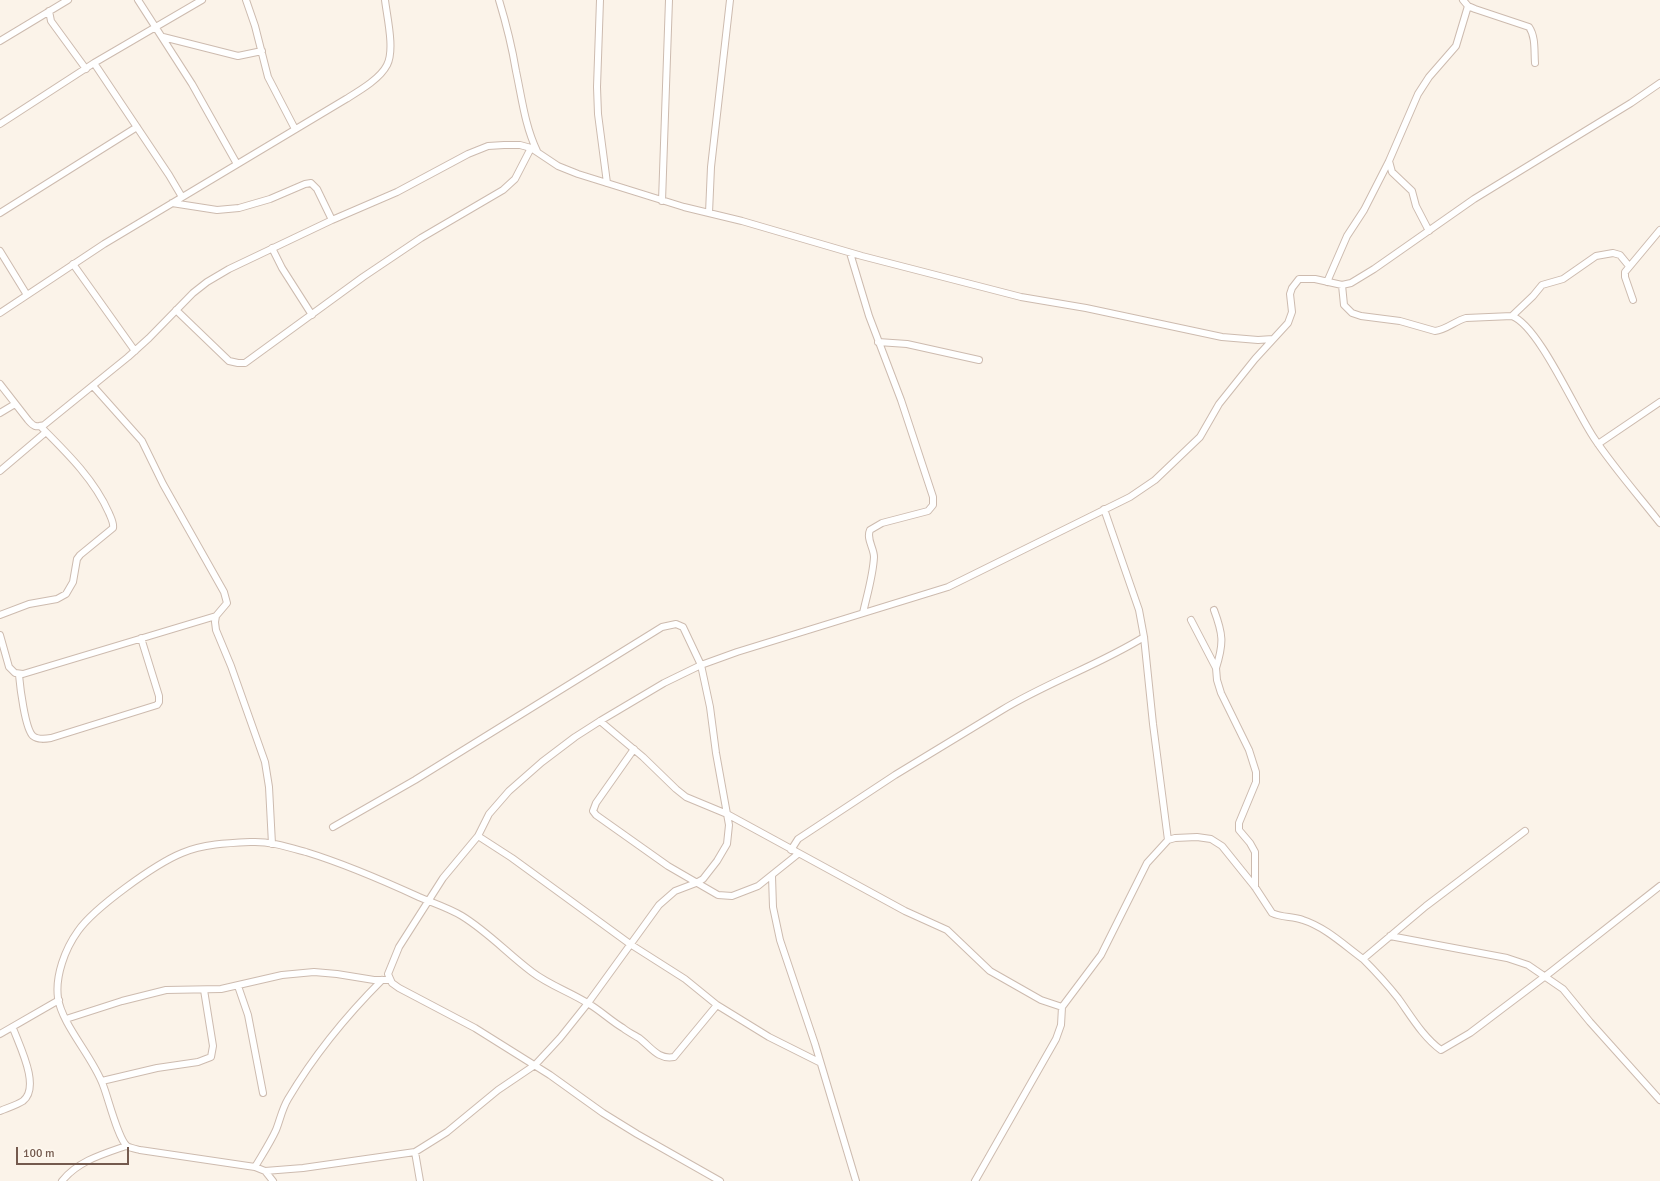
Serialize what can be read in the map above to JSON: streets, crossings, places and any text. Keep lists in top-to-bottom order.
{
  "scale_bar": "100 m"
}
